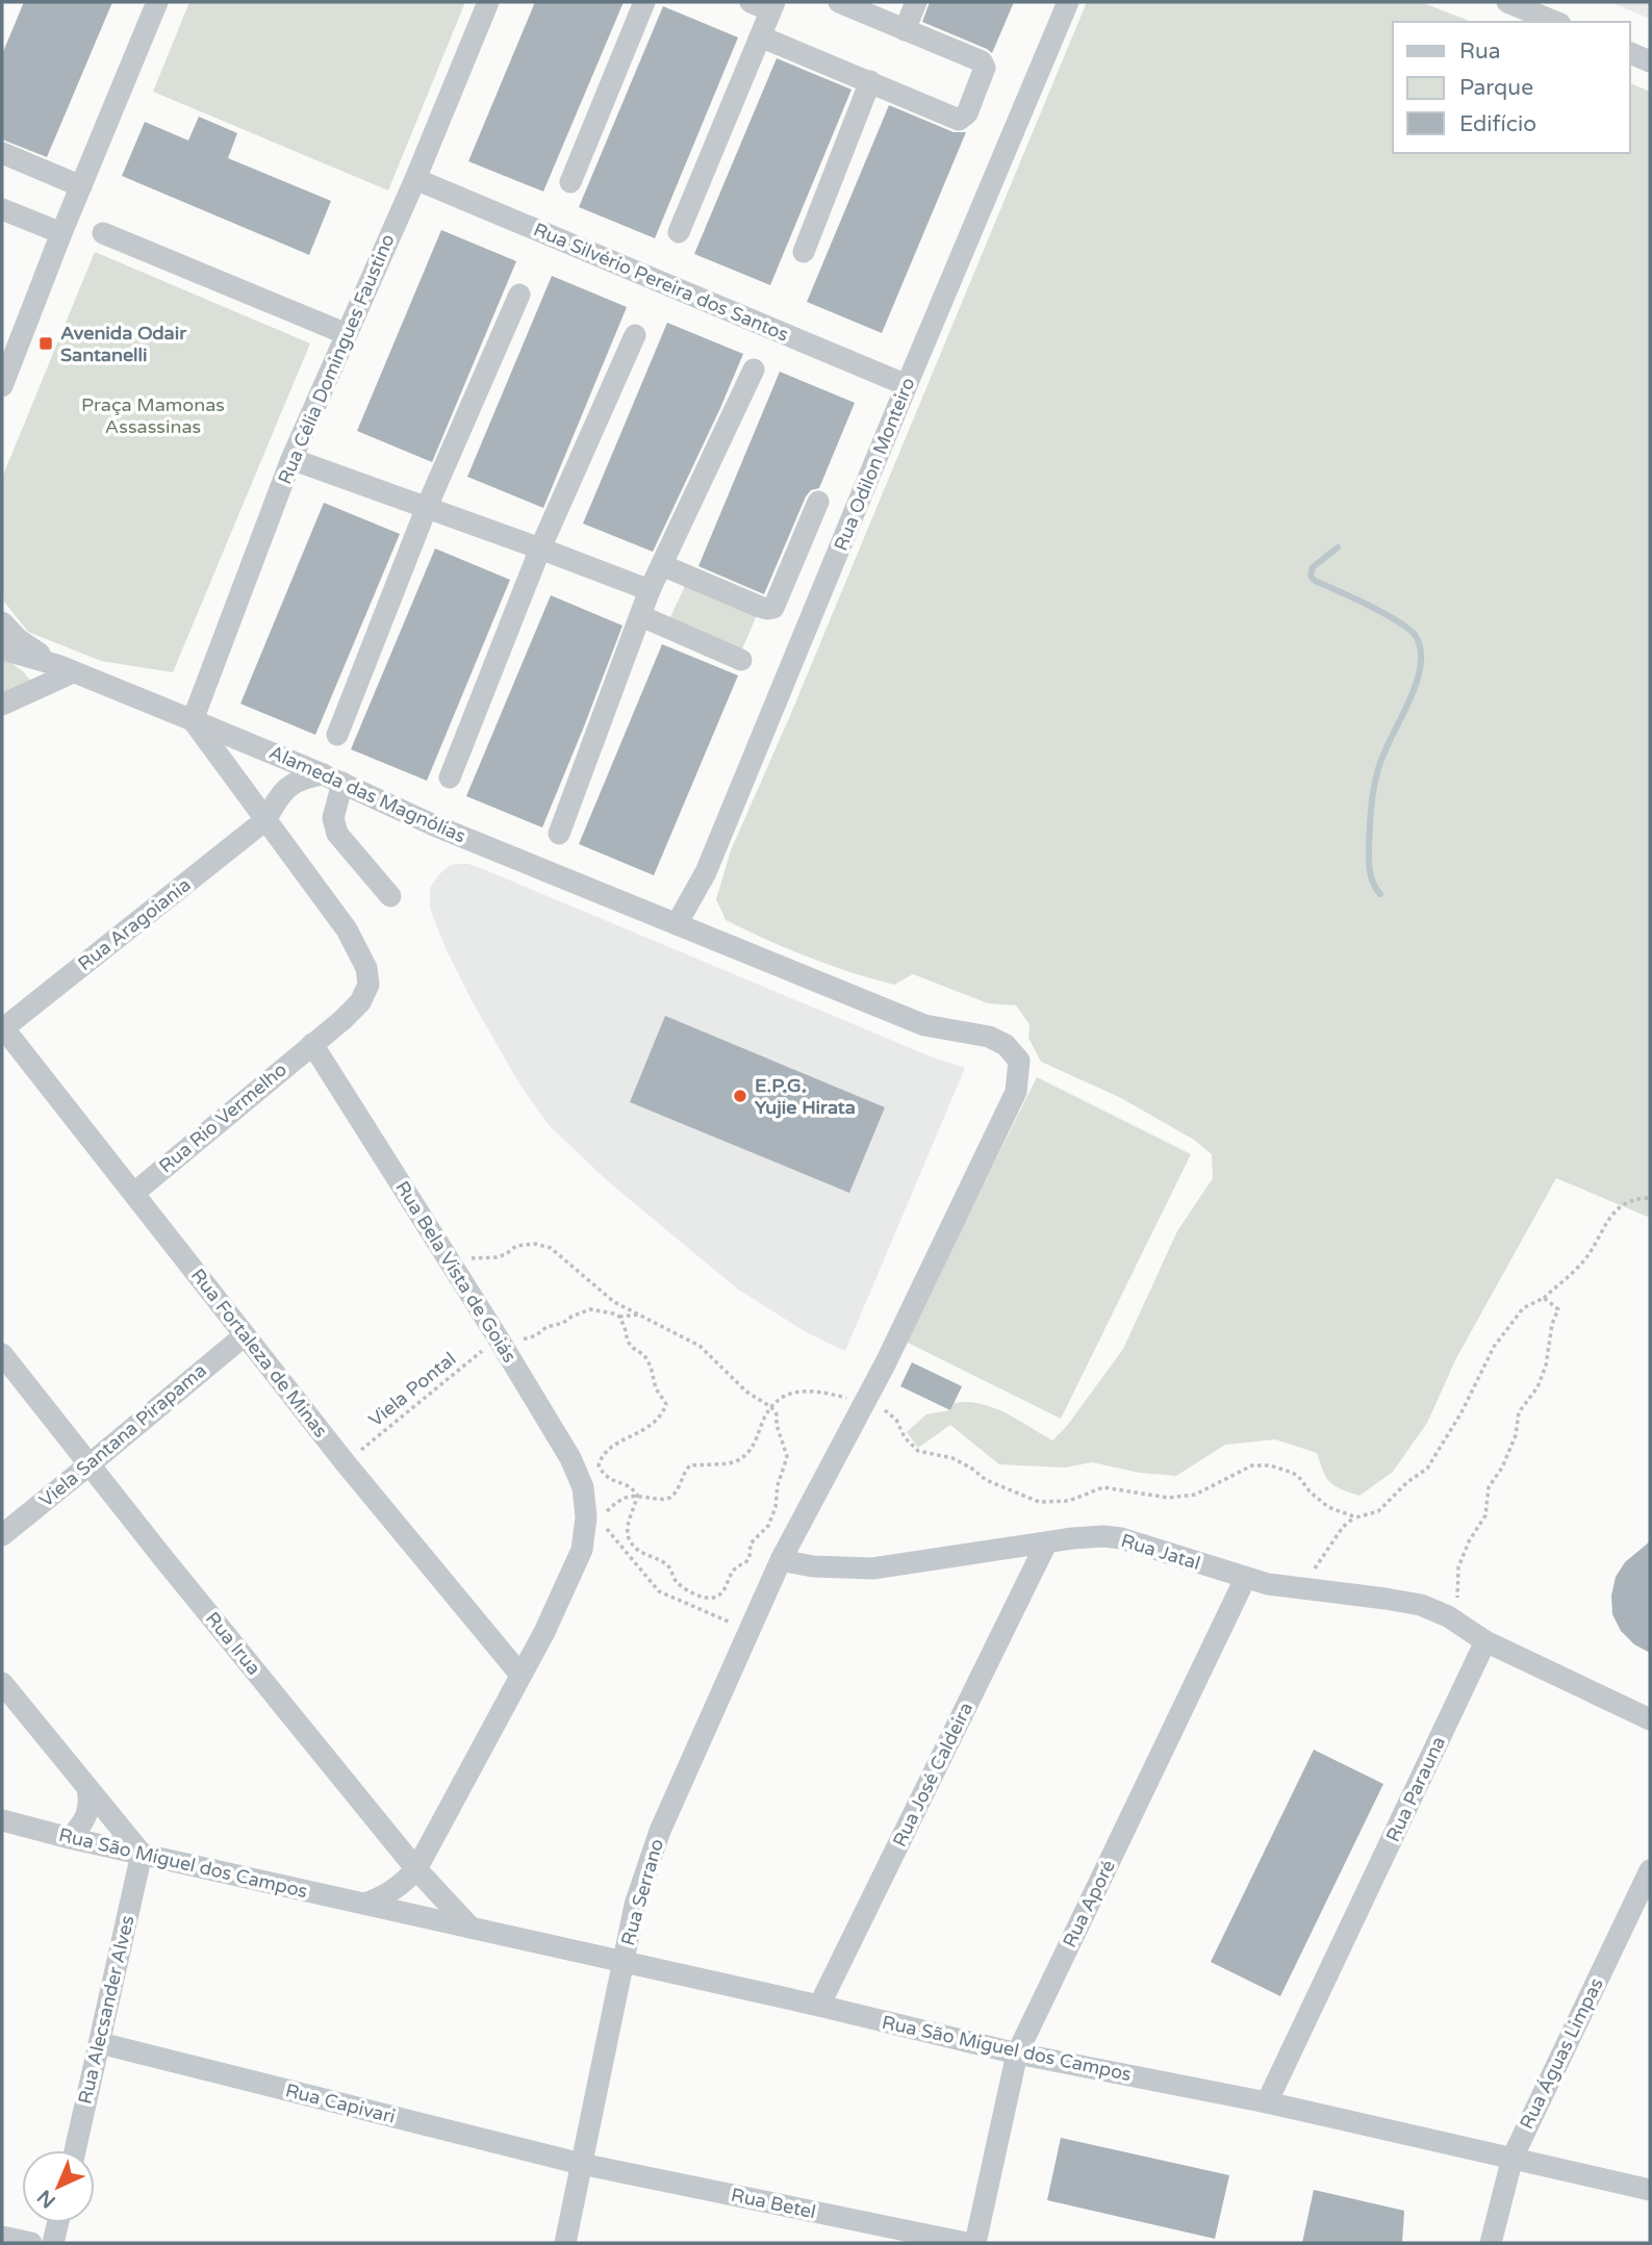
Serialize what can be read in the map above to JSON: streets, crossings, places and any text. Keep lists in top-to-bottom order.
{
  "streets": {
    "street": [
      "Rua Silvério Pereira dos Santos",
      "Rua Célia Domingues Faustino",
      "Rua Odilon Monteiro",
      "Alameda das Magnólias",
      "Rua Aragoiania",
      "Rua Rio Vermelho",
      "Rua Bela Vista de Goiás",
      "Rua Fortaleza de Minas",
      "Viela Santana Pirapama",
      "Rua Jatal",
      "Rua Irua",
      "Rua José Caldeira",
      "Rua Parauna",
      "Rua São Miguel dos Campos",
      "Rua Serrano",
      "Rua Aporé",
      "Rua Alecsander Alves",
      "Rua Águas Limpas",
      "Rua Capivari",
      "Rua Betel"
    ],
    "path": ["Viela Pontal"]
  },
  "crossings": [
    ["Rua Silvério Pereira dos Santos", "Rua Célia Domingues Faustino"],
    ["Rua Silvério Pereira dos Santos", "Rua Odilon Monteiro"],
    ["Rua Célia Domingues Faustino", "Alameda das Magnólias"],
    ["Rua Odilon Monteiro", "Alameda das Magnólias"],
    ["Alameda das Magnólias", "Rua Aragoiania"],
    ["Alameda das Magnólias", "Rua Serrano"],
    ["Rua Aragoiania", "Rua Fortaleza de Minas"],
    ["Rua Rio Vermelho", "Rua Bela Vista de Goiás"],
    ["Rua Rio Vermelho", "Rua Fortaleza de Minas"],
    ["Rua Bela Vista de Goiás", "Rua Fortaleza de Minas"],
    ["Rua Bela Vista de Goiás", "Viela Pontal"],
    ["Rua Bela Vista de Goiás", "Rua Irua"],
    ["Rua Fortaleza de Minas", "Viela Pontal"],
    ["Rua Fortaleza de Minas", "Viela Santana Pirapama"],
    ["Viela Santana Pirapama", "Rua Irua"],
    ["Rua Jatal", "Rua José Caldeira"],
    ["Rua Jatal", "Rua Parauna"],
    ["Rua Jatal", "Rua Serrano"],
    ["Rua Jatal", "Rua Aporé"],
    ["Rua Irua", "Rua São Miguel dos Campos"],
    ["Rua José Caldeira", "Rua São Miguel dos Campos"],
    ["Rua Parauna", "Rua São Miguel dos Campos"],
    ["Rua São Miguel dos Campos", "Rua Serrano"],
    ["Rua São Miguel dos Campos", "Rua Aporé"],
    ["Rua São Miguel dos Campos", "Rua Alecsander Alves"],
    ["Rua São Miguel dos Campos", "Rua Águas Limpas"],
    ["Rua Serrano", "Rua Capivari"],
    ["Rua Serrano", "Rua Betel"],
    ["Rua Alecsander Alves", "Rua Capivari"],
    ["Rua Capivari", "Rua Betel"]
  ],
  "parks": ["Praça Mamonas Assassinas"],
  "places": {
    "transit": ["Avenida Odair Santanelli"],
    "other": ["E.P.G. Yujie Hirata"]
  },
  "legend": ["Rua", "Parque", "Edifício"],
  "north": "bottom left"
}
